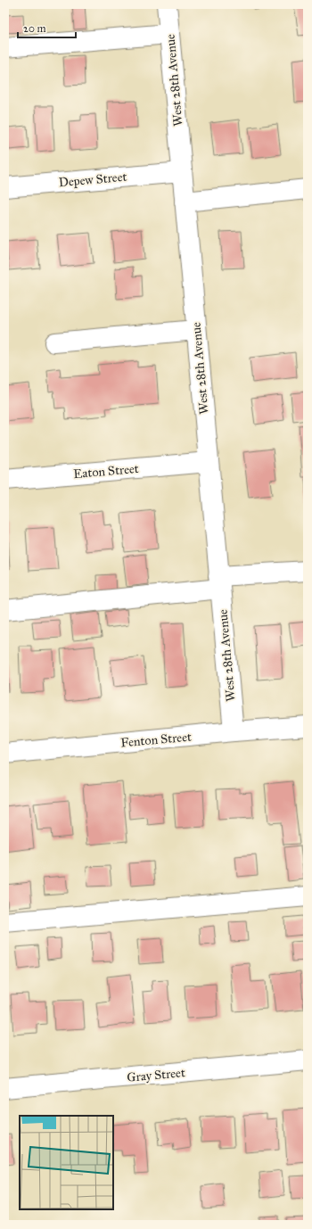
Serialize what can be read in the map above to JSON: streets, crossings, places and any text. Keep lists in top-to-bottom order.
{
  "streets": {
    "street": [
      "West 28th Avenue",
      "Depew Street",
      "Eaton Street",
      "Fenton Street",
      "Gray Street"
    ]
  },
  "crossings": [
    ["West 28th Avenue", "Depew Street"],
    ["West 28th Avenue", "Eaton Street"],
    ["West 28th Avenue", "Fenton Street"]
  ],
  "scale_bar": "20 m"
}
